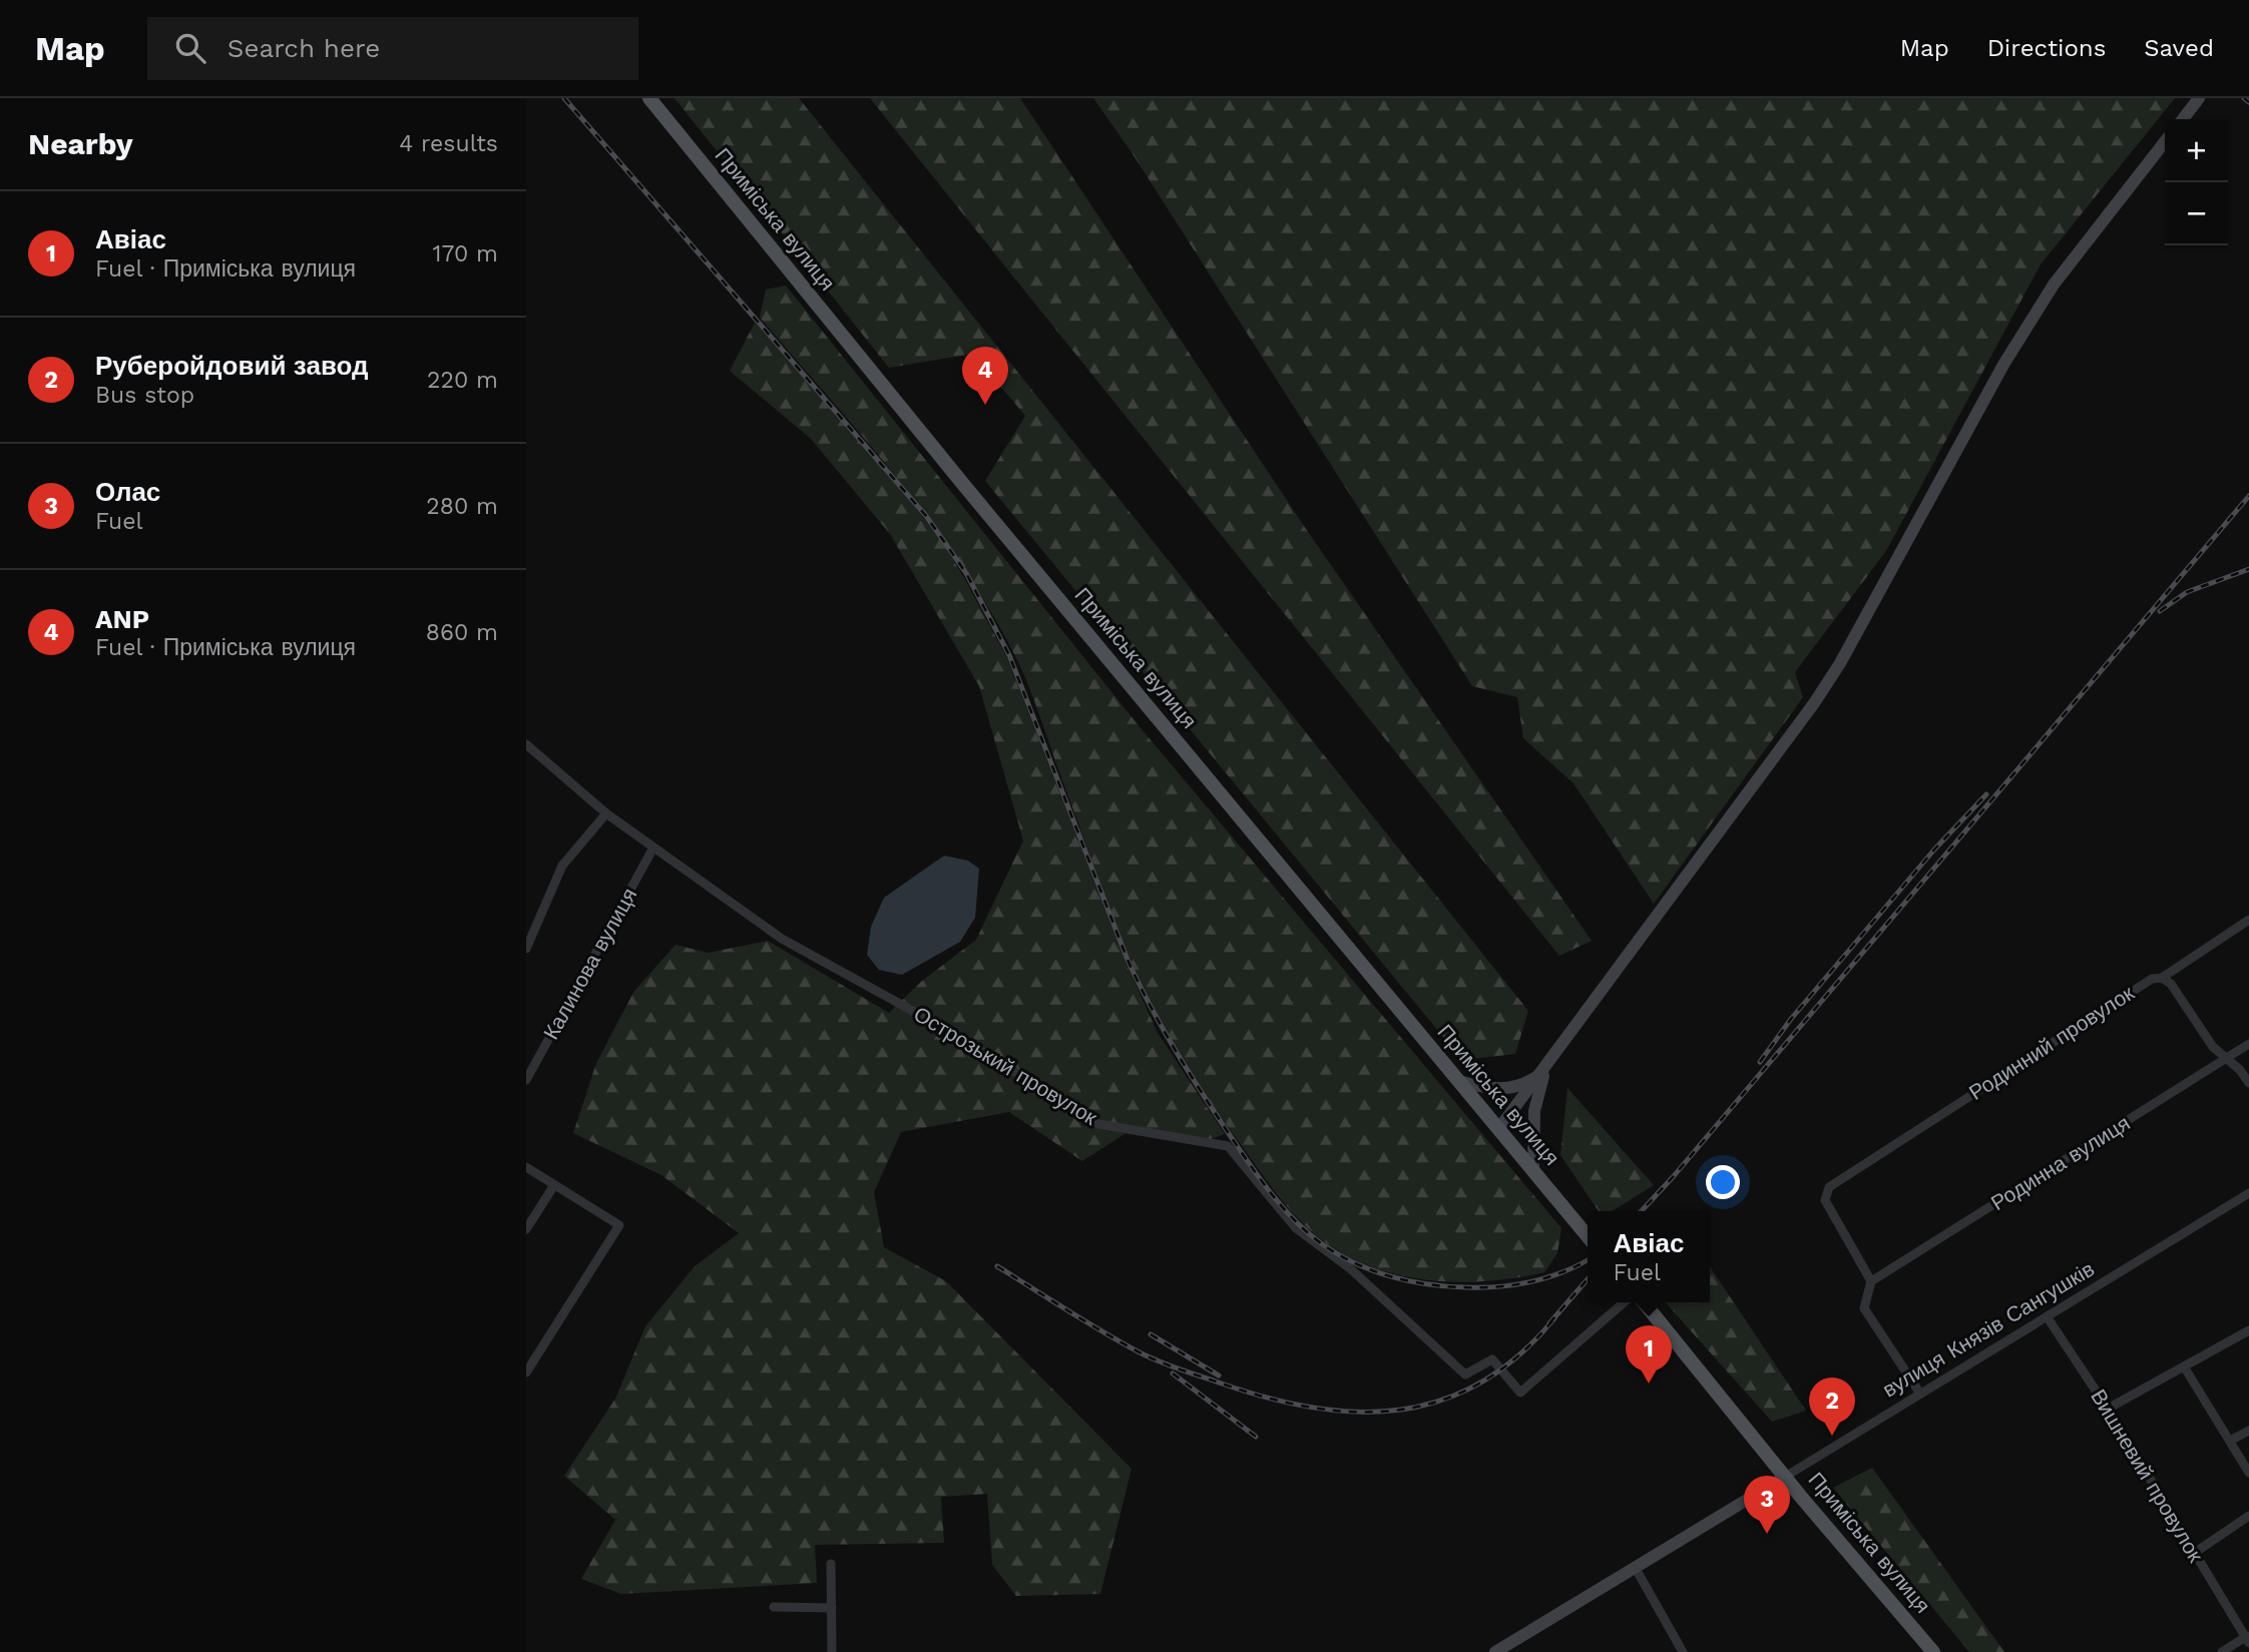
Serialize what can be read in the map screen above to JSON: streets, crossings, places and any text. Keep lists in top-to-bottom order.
{
  "streets": {
    "main road": ["Приміська вулиця", "вулиця Князів Сангушків"],
    "street": [
      "Калинова вулиця",
      "Родинний провулок",
      "Острозький провулок",
      "Родинна вулиця",
      "Вишневий провулок"
    ]
  },
  "crossings": [
    ["Приміська вулиця", "вулиця Князів Сангушків"],
    ["Калинова вулиця", "Острозький провулок"],
    ["Родинний провулок", "Родинна вулиця"],
    ["вулиця Князів Сангушків", "Вишневий провулок"]
  ],
  "page": {
    "header": "Map",
    "search": "Search here",
    "nav": ["Map", "Directions", "Saved"],
    "heading": ["Nearby", "4 results"],
    "map_buttons": ["+", "−"],
    "list": [
      {
        "mark": "1",
        "name": "Авіас",
        "note": "Fuel · Приміська вулиця",
        "value": "170 m"
      },
      {
        "mark": "2",
        "name": "Руберойдовий завод",
        "note": "Bus stop",
        "value": "220 m"
      },
      {
        "mark": "3",
        "name": "Олас",
        "note": "Fuel",
        "value": "280 m"
      },
      {
        "mark": "4",
        "name": "ANP",
        "note": "Fuel · Приміська вулиця",
        "value": "860 m"
      }
    ],
    "pins": [
      "4",
      "1",
      "2",
      "3"
    ],
    "popup": ["Авіас", "Fuel"]
  }
}
